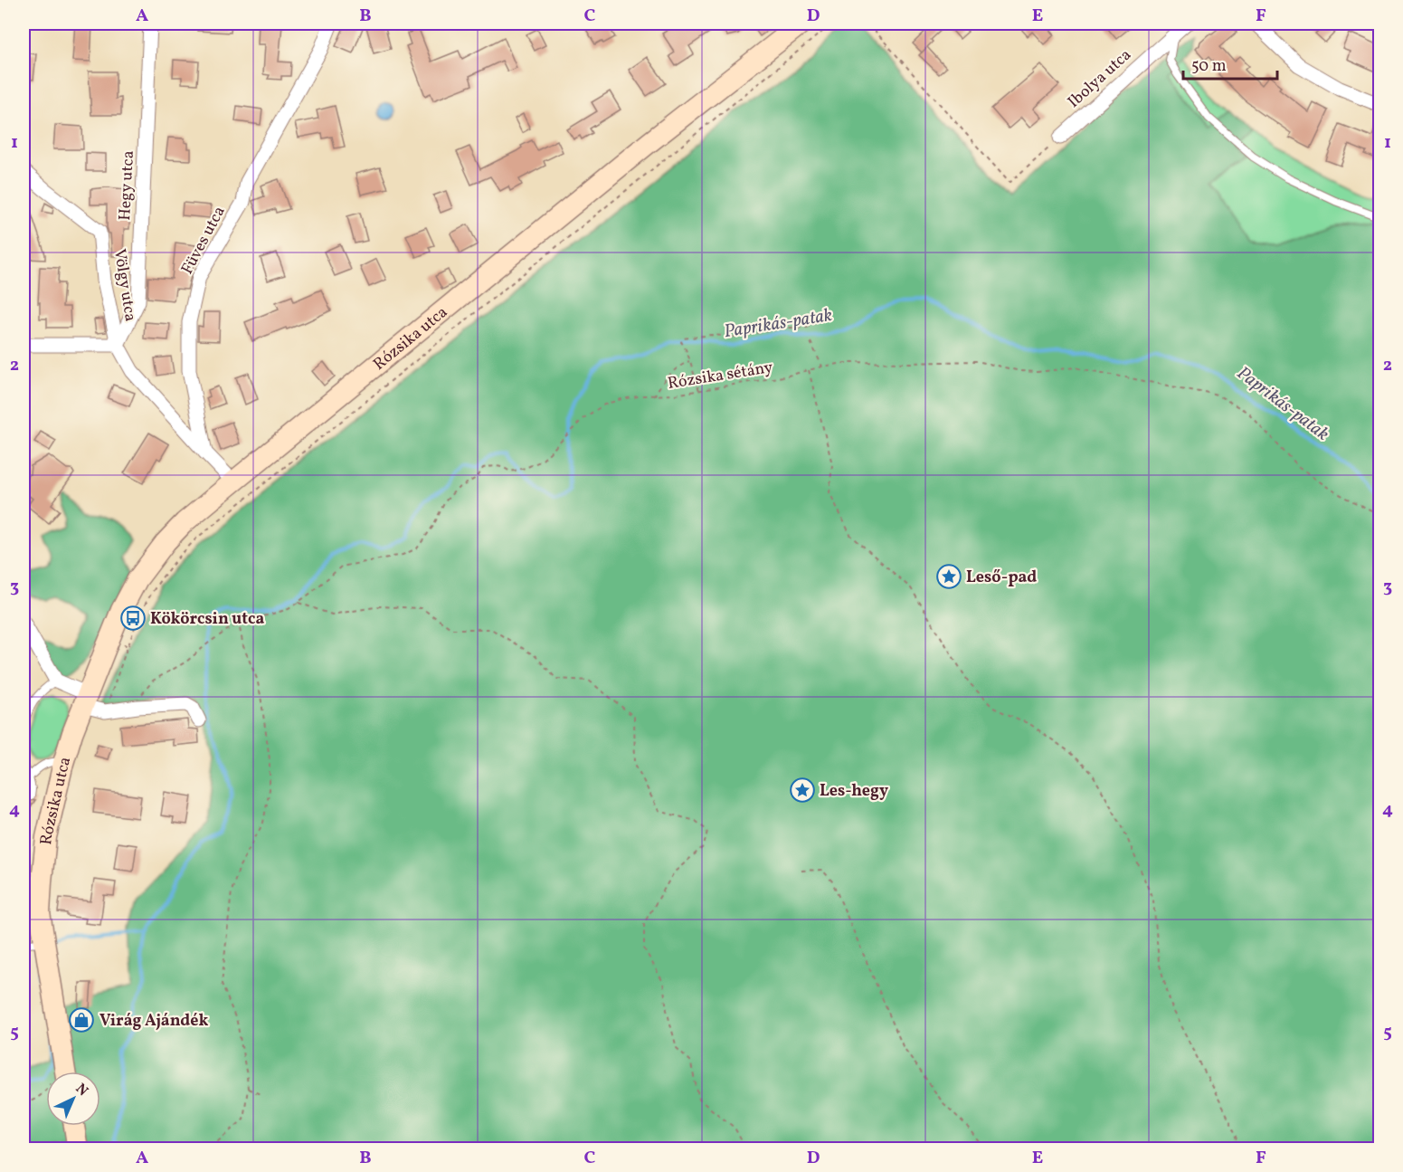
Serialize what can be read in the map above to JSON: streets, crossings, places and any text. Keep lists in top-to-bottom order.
{
  "streets": {
    "main road": ["Rózsika utca"],
    "street": [
      "Ibolya utca",
      "Hegy utca",
      "Füves utca",
      "Völgy utca"
    ],
    "path": ["Rózsika sétány"]
  },
  "crossings": [
    ["Hegy utca", "Völgy utca"],
    ["Füves utca", "Völgy utca"]
  ],
  "water": ["Paprikás-patak"],
  "places": {
    "place": ["Leső-pad", "Les-hegy"],
    "bus stop": ["Kökörcsin utca"],
    "shop": ["Virág Ajándék"]
  },
  "scale_bar": "50 m",
  "north": "top right",
  "grid": {
    "columns": [
      "A",
      "B",
      "C",
      "D",
      "E",
      "F"
    ],
    "rows": [
      "1",
      "2",
      "3",
      "4",
      "5"
    ]
  }
}
